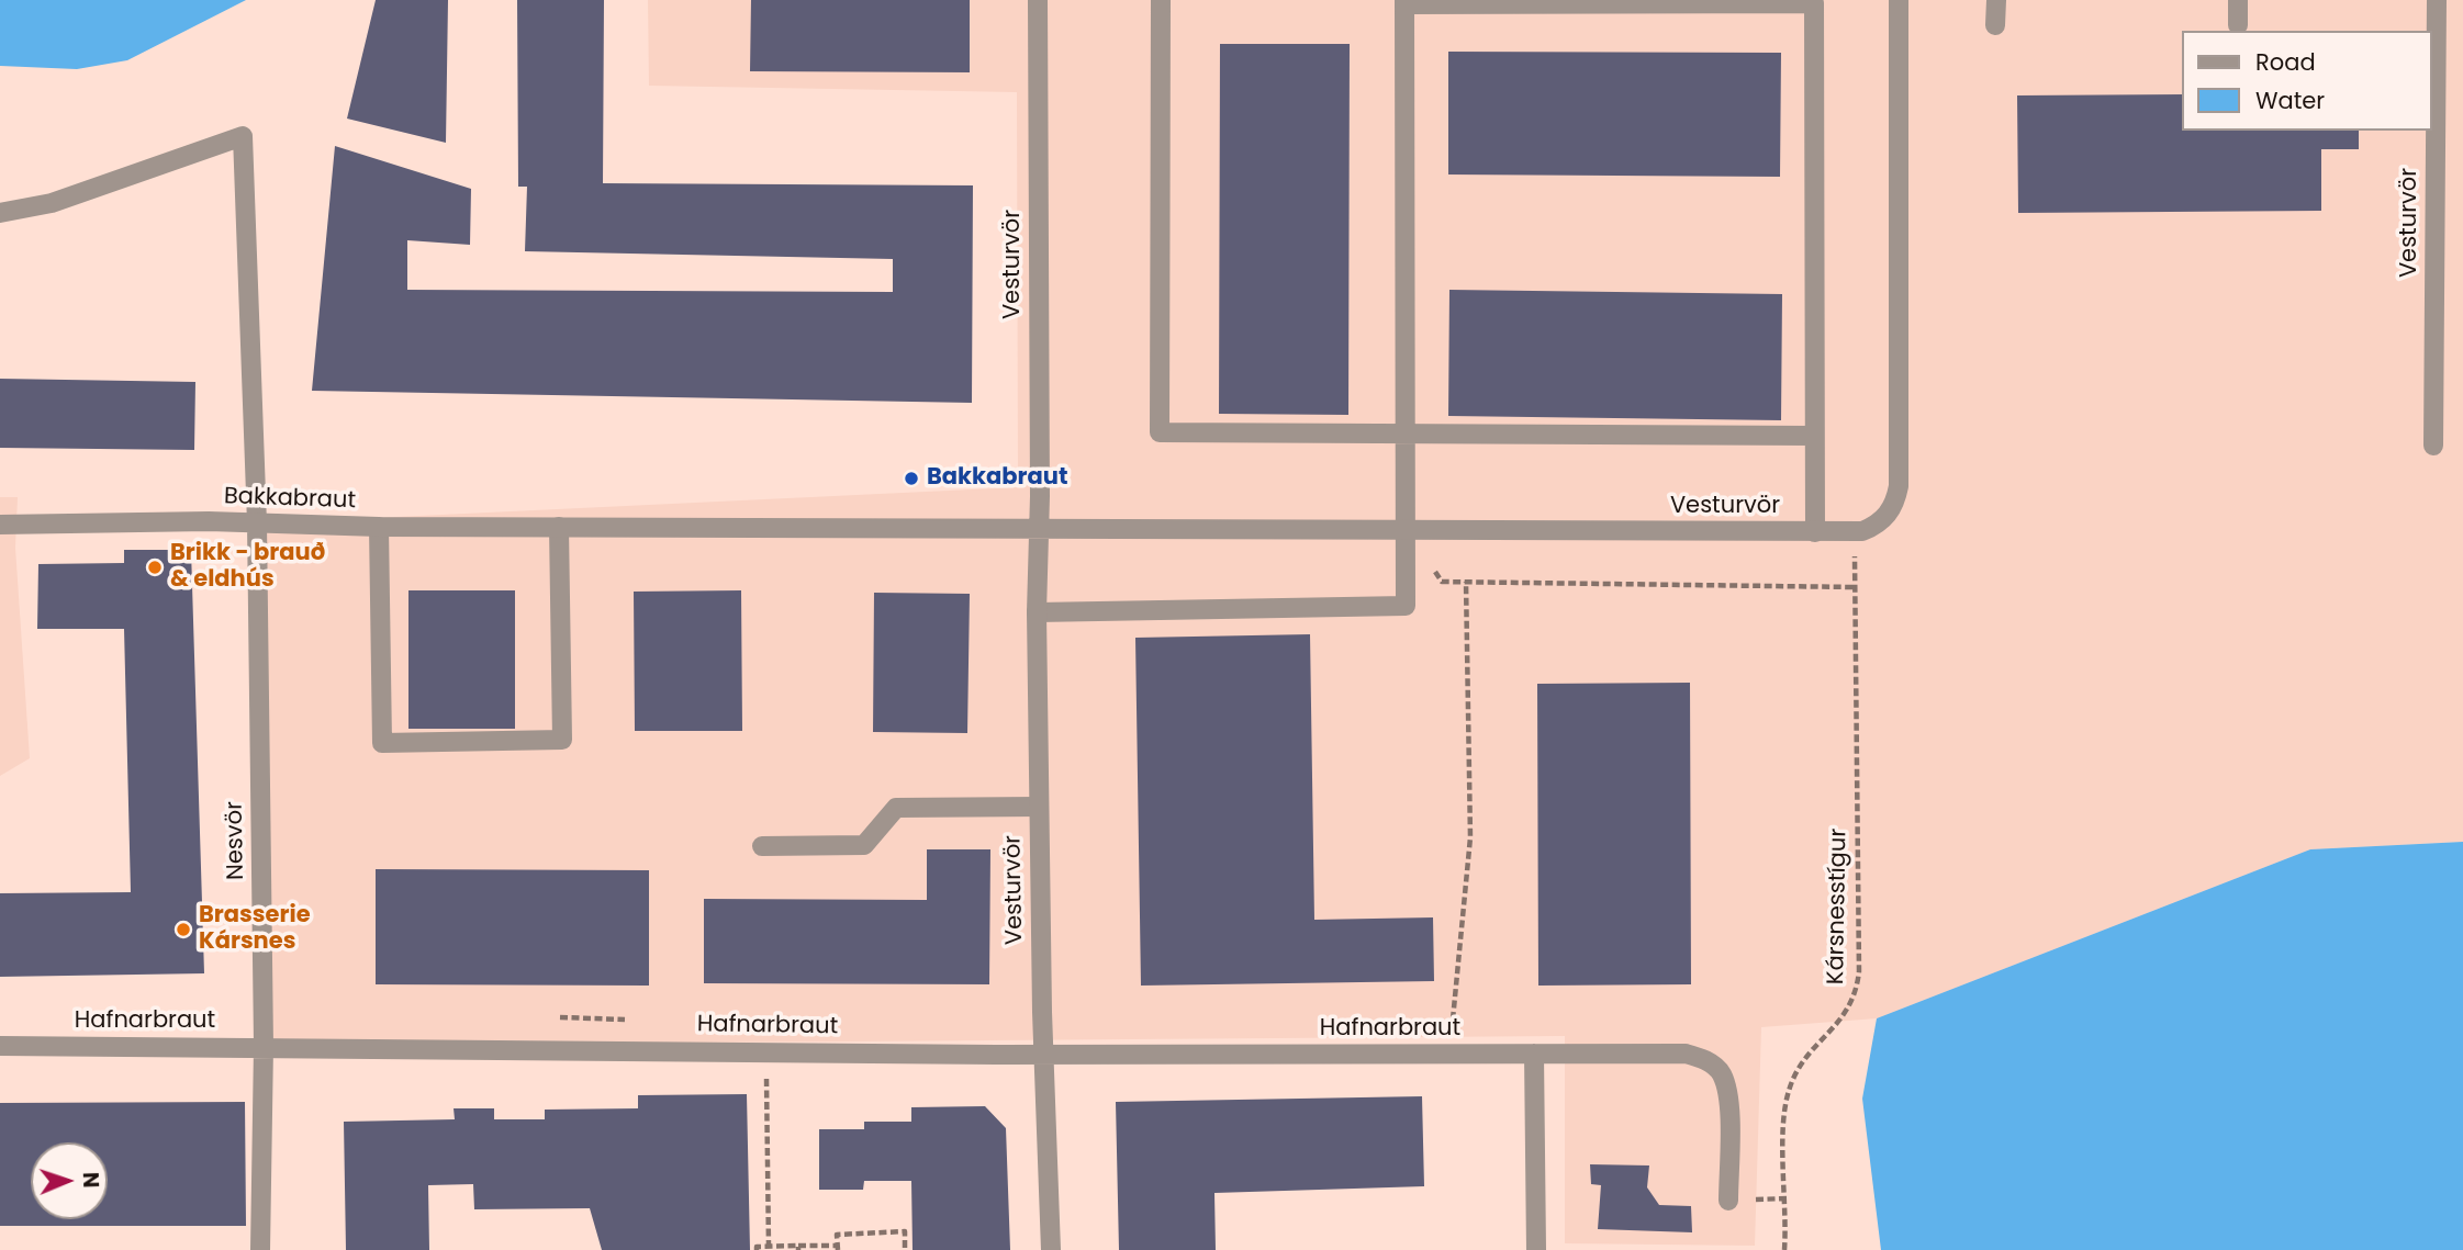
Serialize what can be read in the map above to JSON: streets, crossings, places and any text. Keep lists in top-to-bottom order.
{
  "streets": {
    "street": [
      "Vesturvör",
      "Bakkabraut",
      "Nesvör",
      "Hafnarbraut"
    ],
    "path": ["Kársnesstígur"]
  },
  "crossings": [
    ["Vesturvör", "Bakkabraut"],
    ["Vesturvör", "Kársnesstígur"],
    ["Vesturvör", "Hafnarbraut"],
    ["Bakkabraut", "Nesvör"],
    ["Nesvör", "Hafnarbraut"]
  ],
  "places": ["Bakkabraut", "Brikk - brauð & eldhús", "Brasserie Kársnes"],
  "legend": ["Road", "Water"],
  "north": "right"
}
